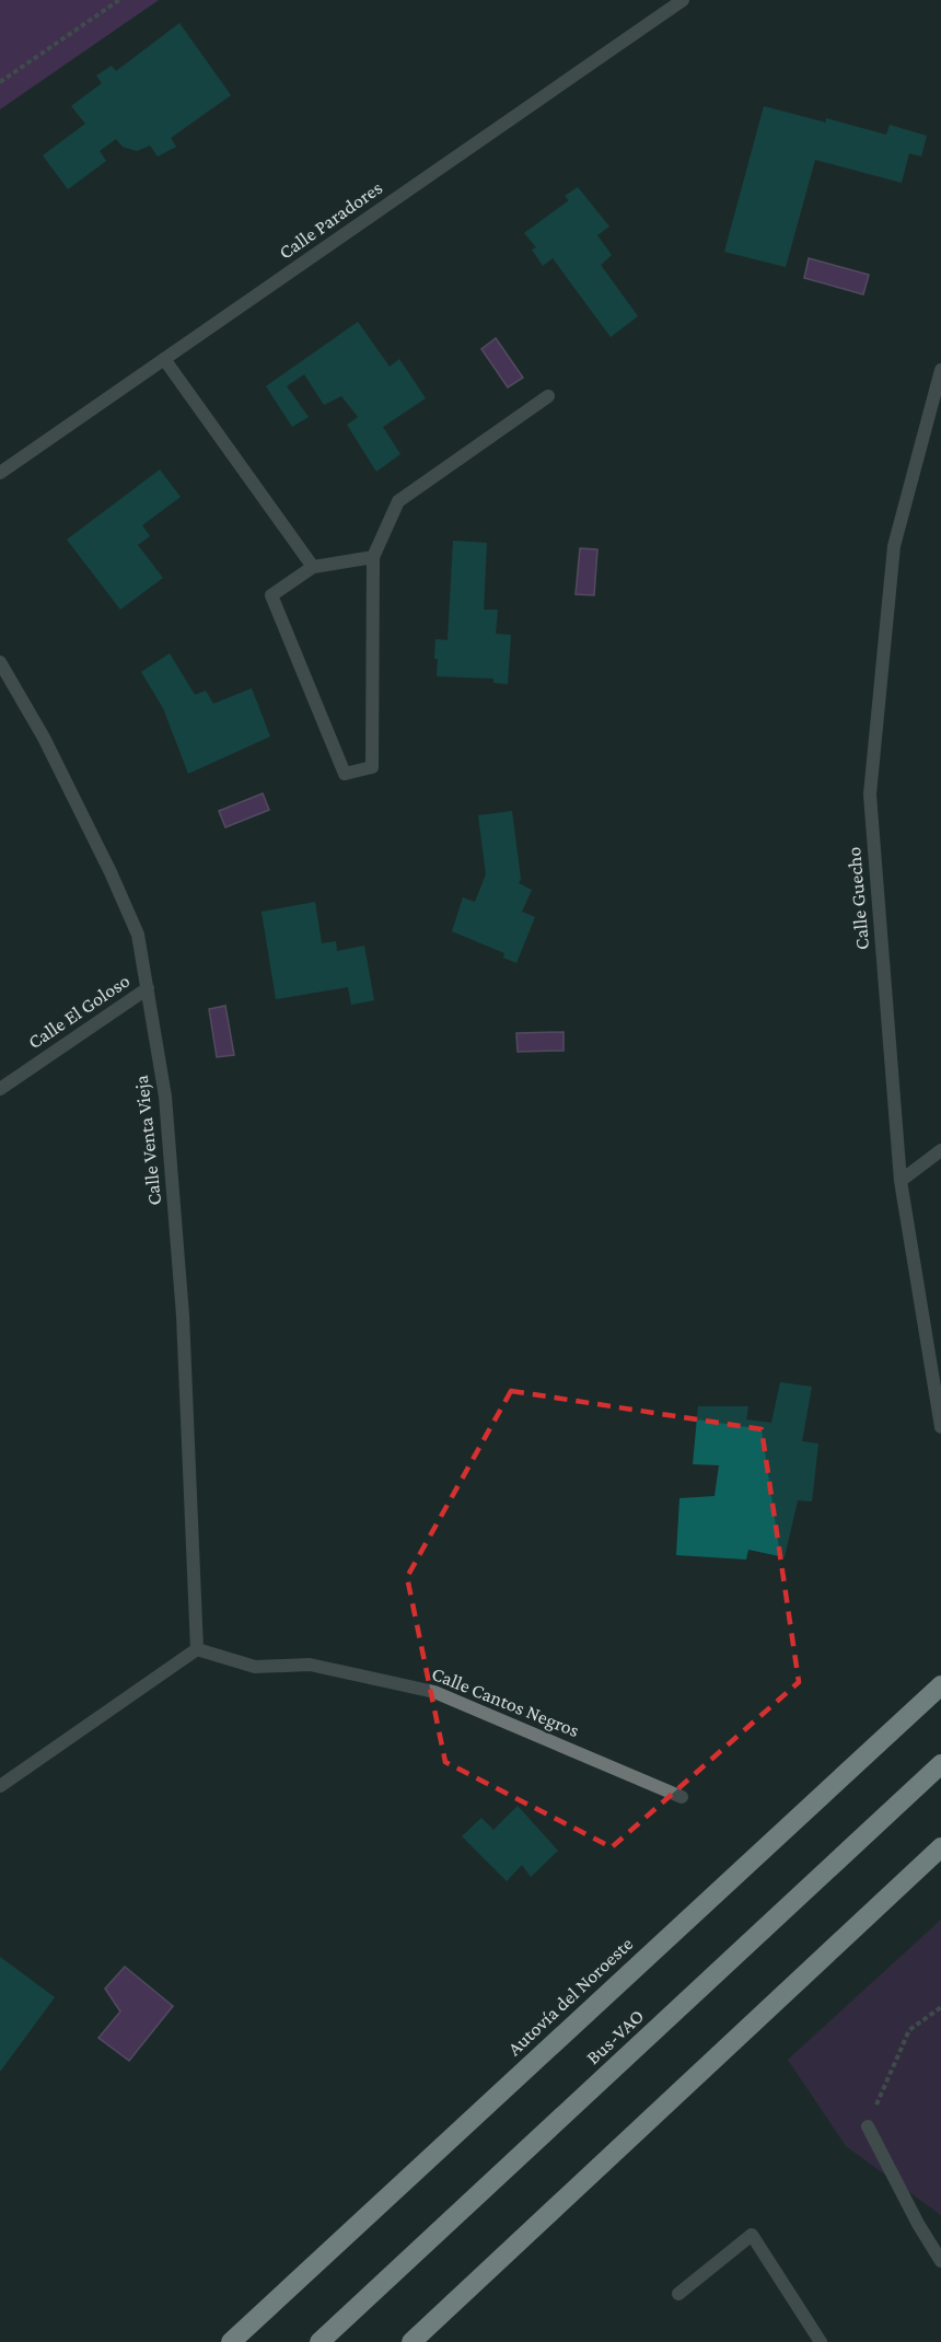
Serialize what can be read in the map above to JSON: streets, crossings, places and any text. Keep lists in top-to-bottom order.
{
  "streets": {
    "highway": ["Autovía del Noroeste", "Bus-VAO"],
    "street": [
      "Calle Paradores",
      "Calle Guecho",
      "Calle El Goloso",
      "Calle Venta Vieja",
      "Calle Cantos Negros"
    ]
  },
  "crossings": [
    ["Calle El Goloso", "Calle Venta Vieja"],
    ["Calle Venta Vieja", "Calle Cantos Negros"]
  ]
}
